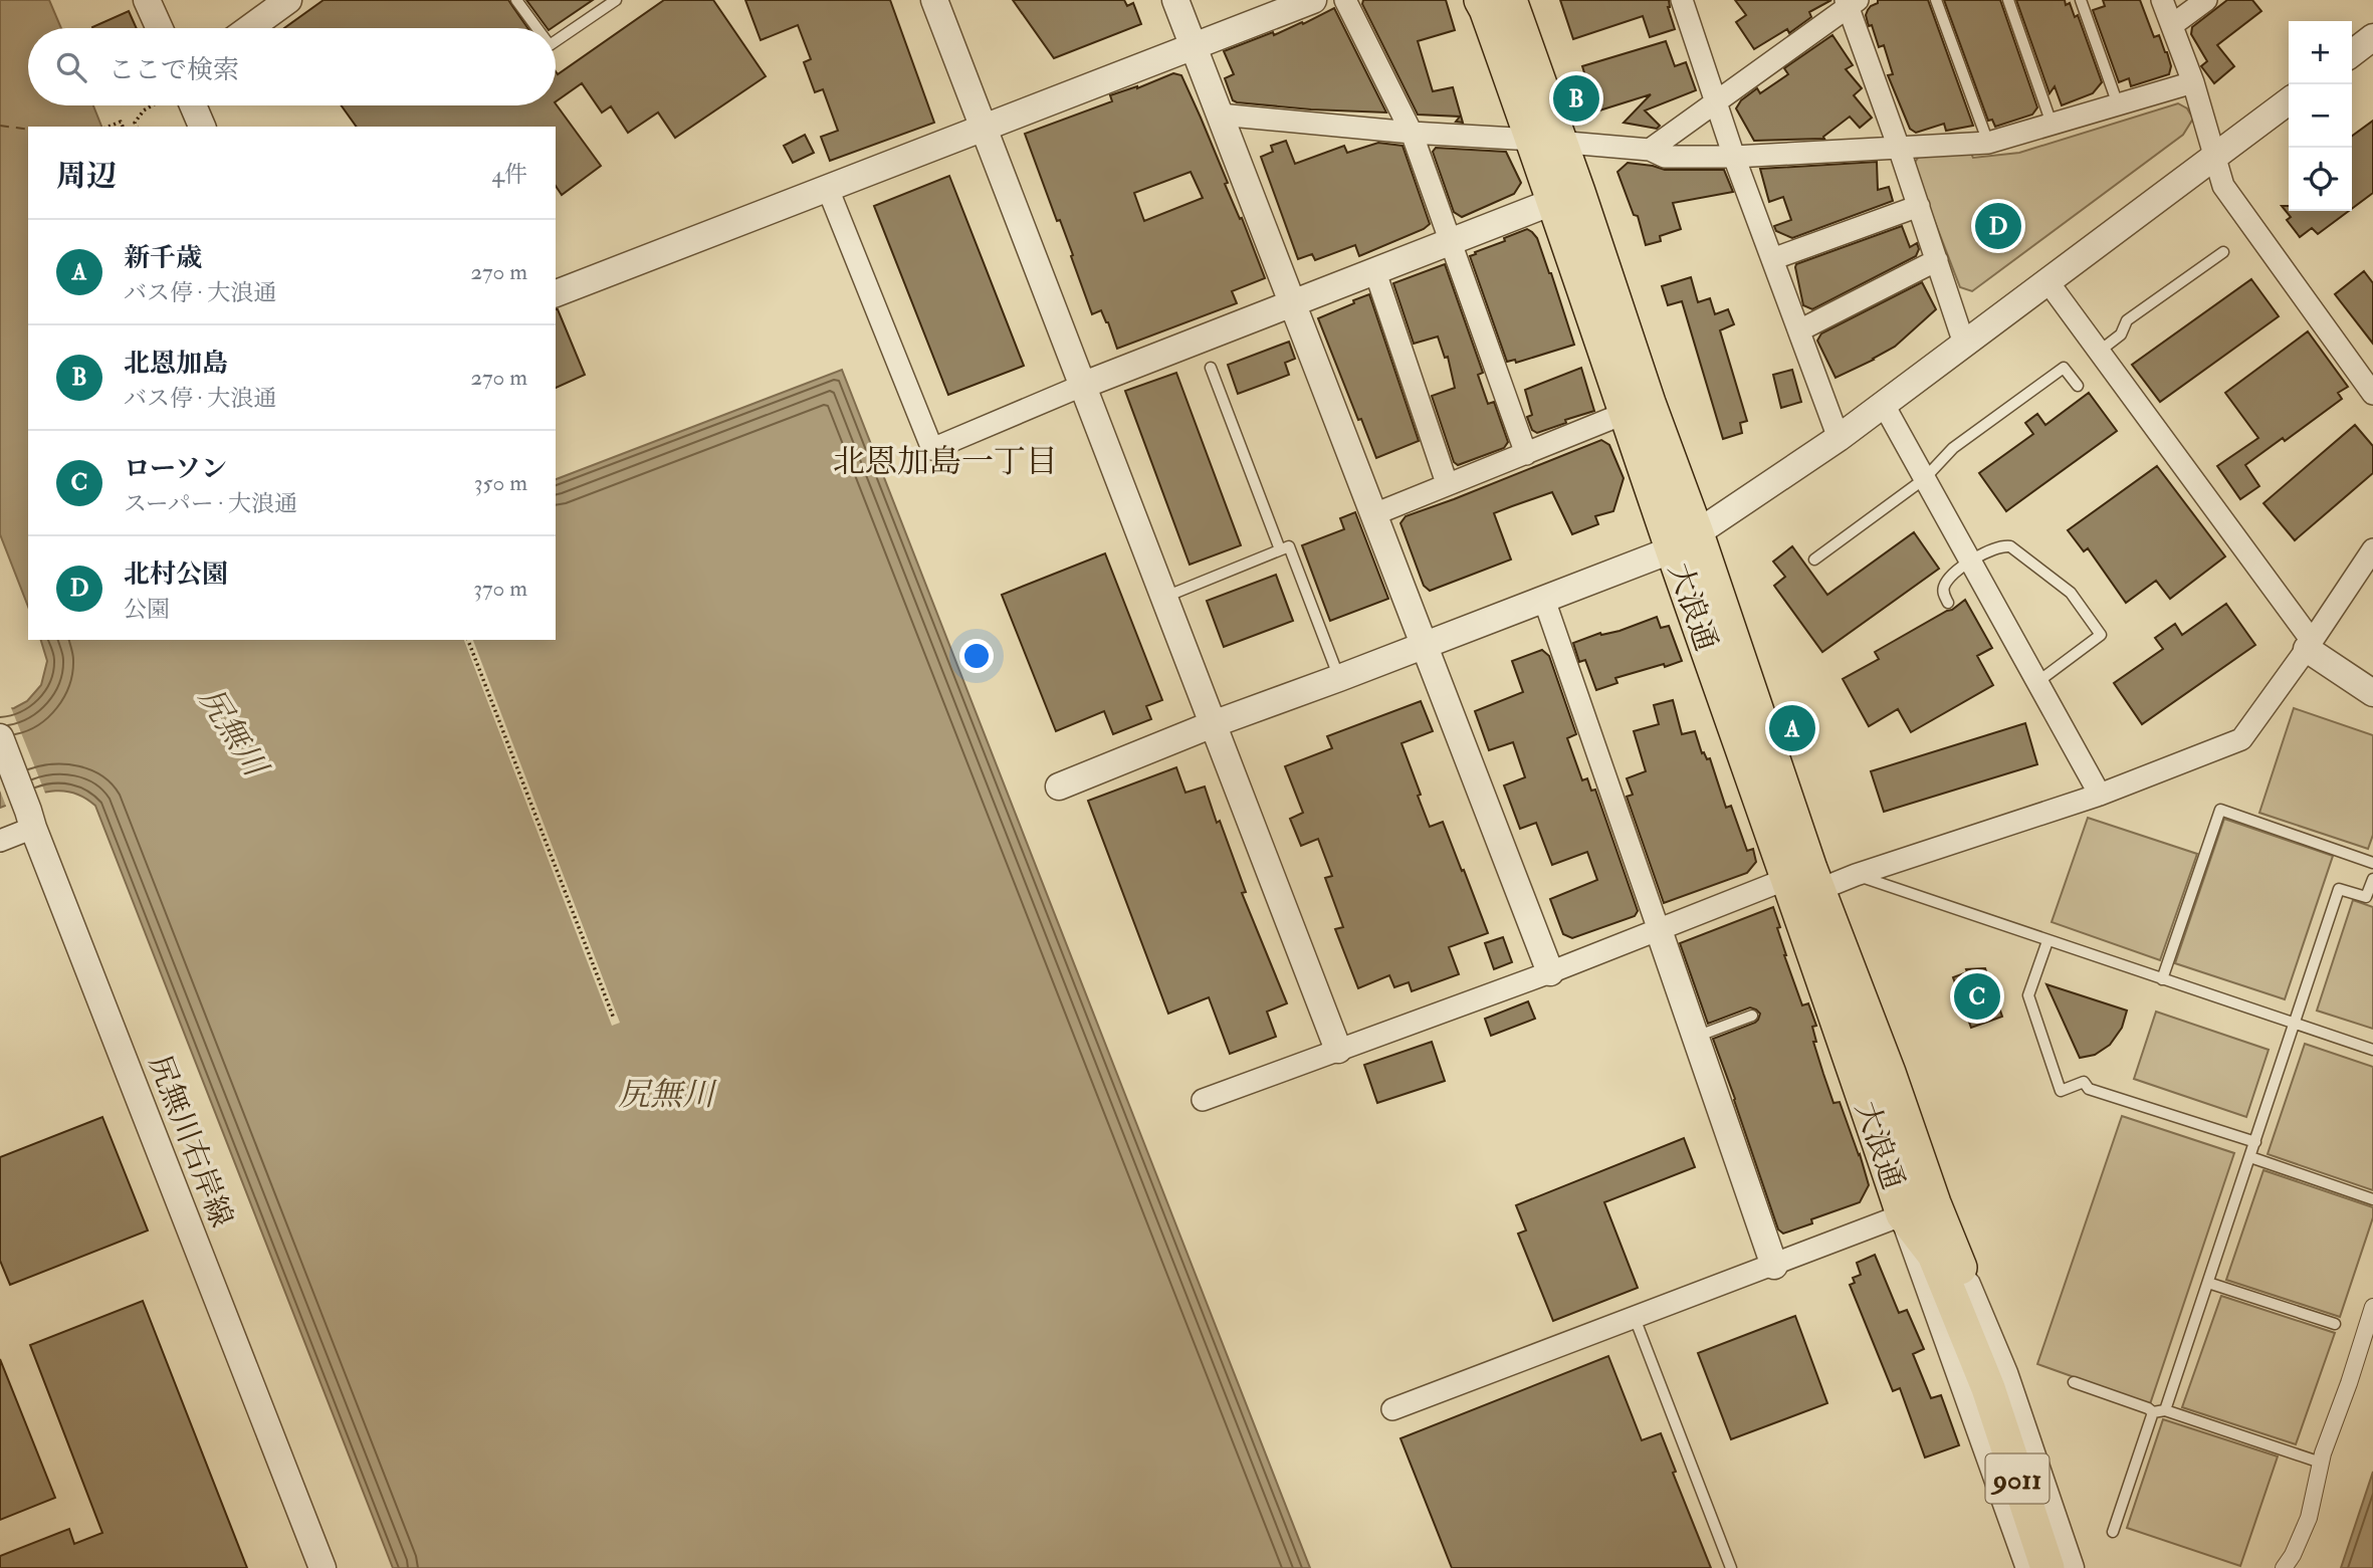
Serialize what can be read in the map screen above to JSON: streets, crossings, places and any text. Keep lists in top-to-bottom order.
{
  "streets": {
    "main road": ["大浪通", "9011"],
    "street": ["尻無川右岸線"]
  },
  "districts": ["北恩加島一丁目"],
  "water": ["尻無川"],
  "page": {
    "map_buttons": ["+", "−"],
    "search": "ここで検索",
    "pins": [
      "B",
      "D",
      "A",
      "C"
    ],
    "heading": ["周辺", "4件"],
    "list": [
      {
        "mark": "A",
        "name": "新千歳",
        "note": "バス停 · 大浪通",
        "value": "270 m"
      },
      {
        "mark": "B",
        "name": "北恩加島",
        "note": "バス停 · 大浪通",
        "value": "270 m"
      },
      {
        "mark": "C",
        "name": "ローソン",
        "note": "スーパー · 大浪通",
        "value": "350 m"
      },
      {
        "mark": "D",
        "name": "北村公園",
        "note": "公園",
        "value": "370 m"
      }
    ]
  }
}
